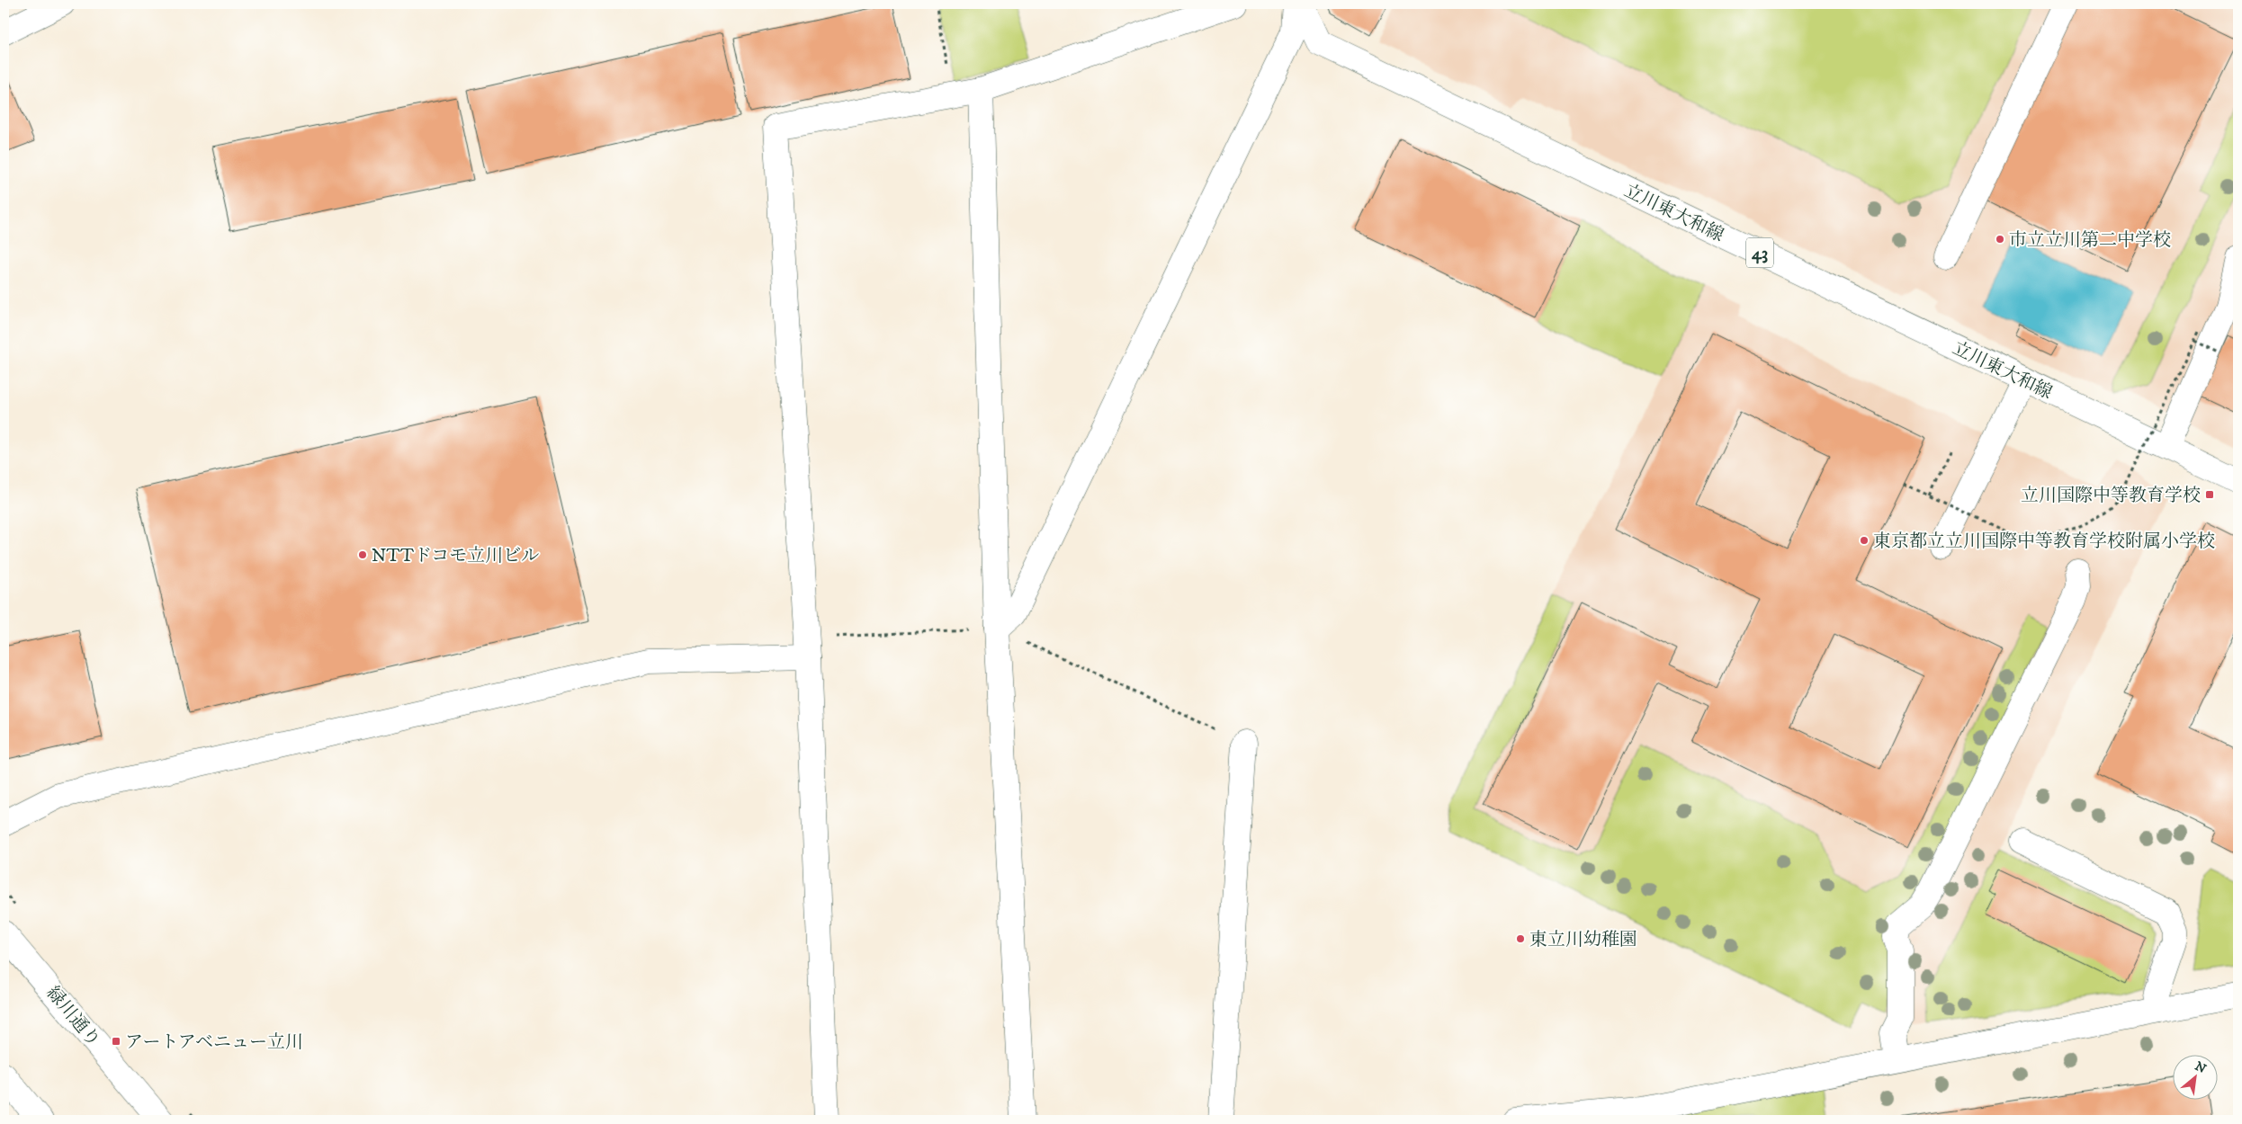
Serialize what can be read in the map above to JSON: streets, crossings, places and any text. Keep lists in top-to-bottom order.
{
  "streets": {
    "street": ["立川東大和線", "43", "緑川通り"]
  },
  "places": {
    "other": [
      "市立立川第二中学校",
      "東京都立立川国際中等教育学校附属小学校",
      "NTTドコモ立川ビル",
      "東立川幼稚園"
    ],
    "transit": ["立川国際中等教育学校", "アートアベニュー立川"]
  },
  "north": "top right"
}
